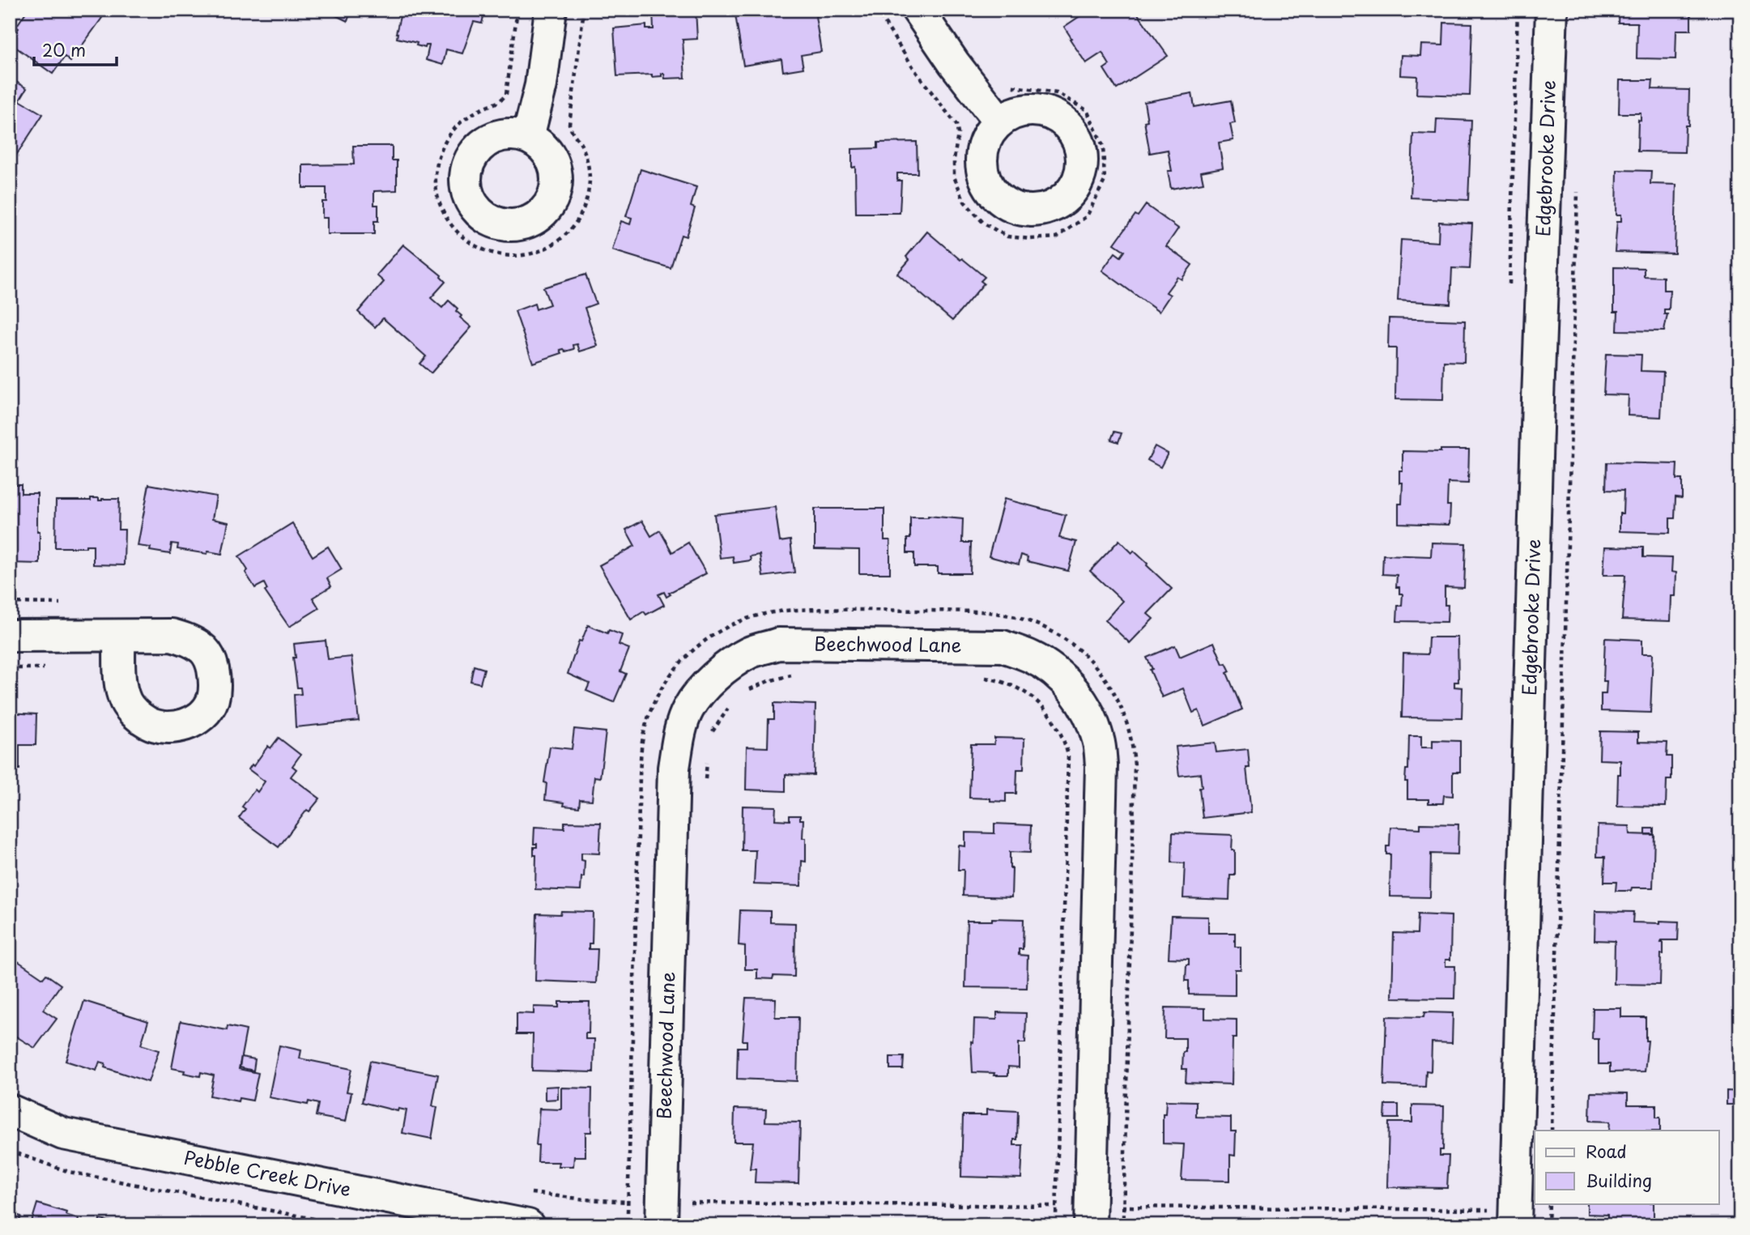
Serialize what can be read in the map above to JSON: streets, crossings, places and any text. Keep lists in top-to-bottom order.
{
  "streets": {
    "street": ["Edgebrooke Drive", "Beechwood Lane", "Pebble Creek Drive"]
  },
  "legend": ["Road", "Building"],
  "scale_bar": "20 m"
}
